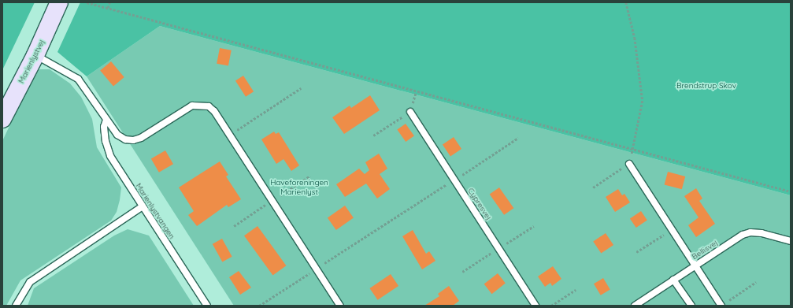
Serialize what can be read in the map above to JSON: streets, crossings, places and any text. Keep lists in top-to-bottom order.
{
  "streets": {
    "street": ["Marienlystvej"],
    "lane": ["Cypresvej", "Marienlystvangen", "Bellisvej"]
  },
  "parks": ["Brendstrup Skov", "Haveforeningen Marienlyst"]
}
